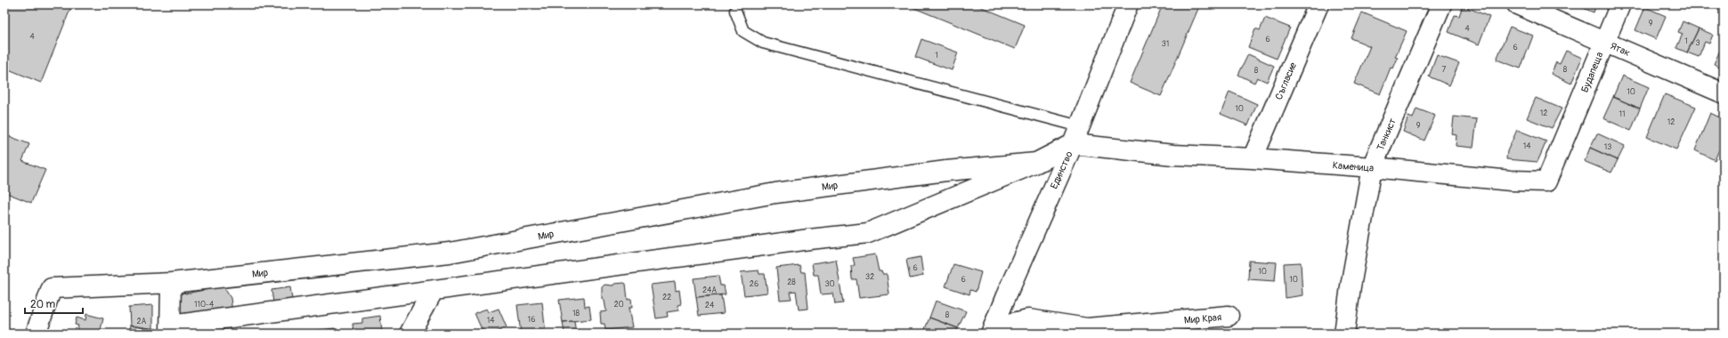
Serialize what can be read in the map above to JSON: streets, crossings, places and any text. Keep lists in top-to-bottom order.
{
  "streets": {
    "street": [
      "Ятак",
      "Будапеща",
      "Съгласие",
      "Танкист",
      "Каменица",
      "Единство",
      "Мир",
      "Мир Края"
    ]
  },
  "crossings": [
    ["Ятак", "Будапеща"],
    ["Будапеща", "Каменица"],
    ["Съгласие", "Каменица"],
    ["Танкист", "Каменица"],
    ["Каменица", "Единство"],
    ["Каменица", "Мир"],
    ["Единство", "Мир"],
    ["Единство", "Мир Края"]
  ],
  "house_numbers": [
    "9",
    "4",
    "4",
    "6",
    "1",
    "3",
    "31",
    "6",
    "1",
    "7",
    "8",
    "8",
    "10",
    "10",
    "12",
    "11",
    "12",
    "9",
    "14",
    "13",
    "6",
    "10",
    "32",
    "6",
    "10",
    "28",
    "26",
    "30",
    "24А",
    "22",
    "110-4",
    "20",
    "24",
    "18",
    "8",
    "16",
    "14",
    "2А"
  ],
  "scale_bar": "20 m"
}
